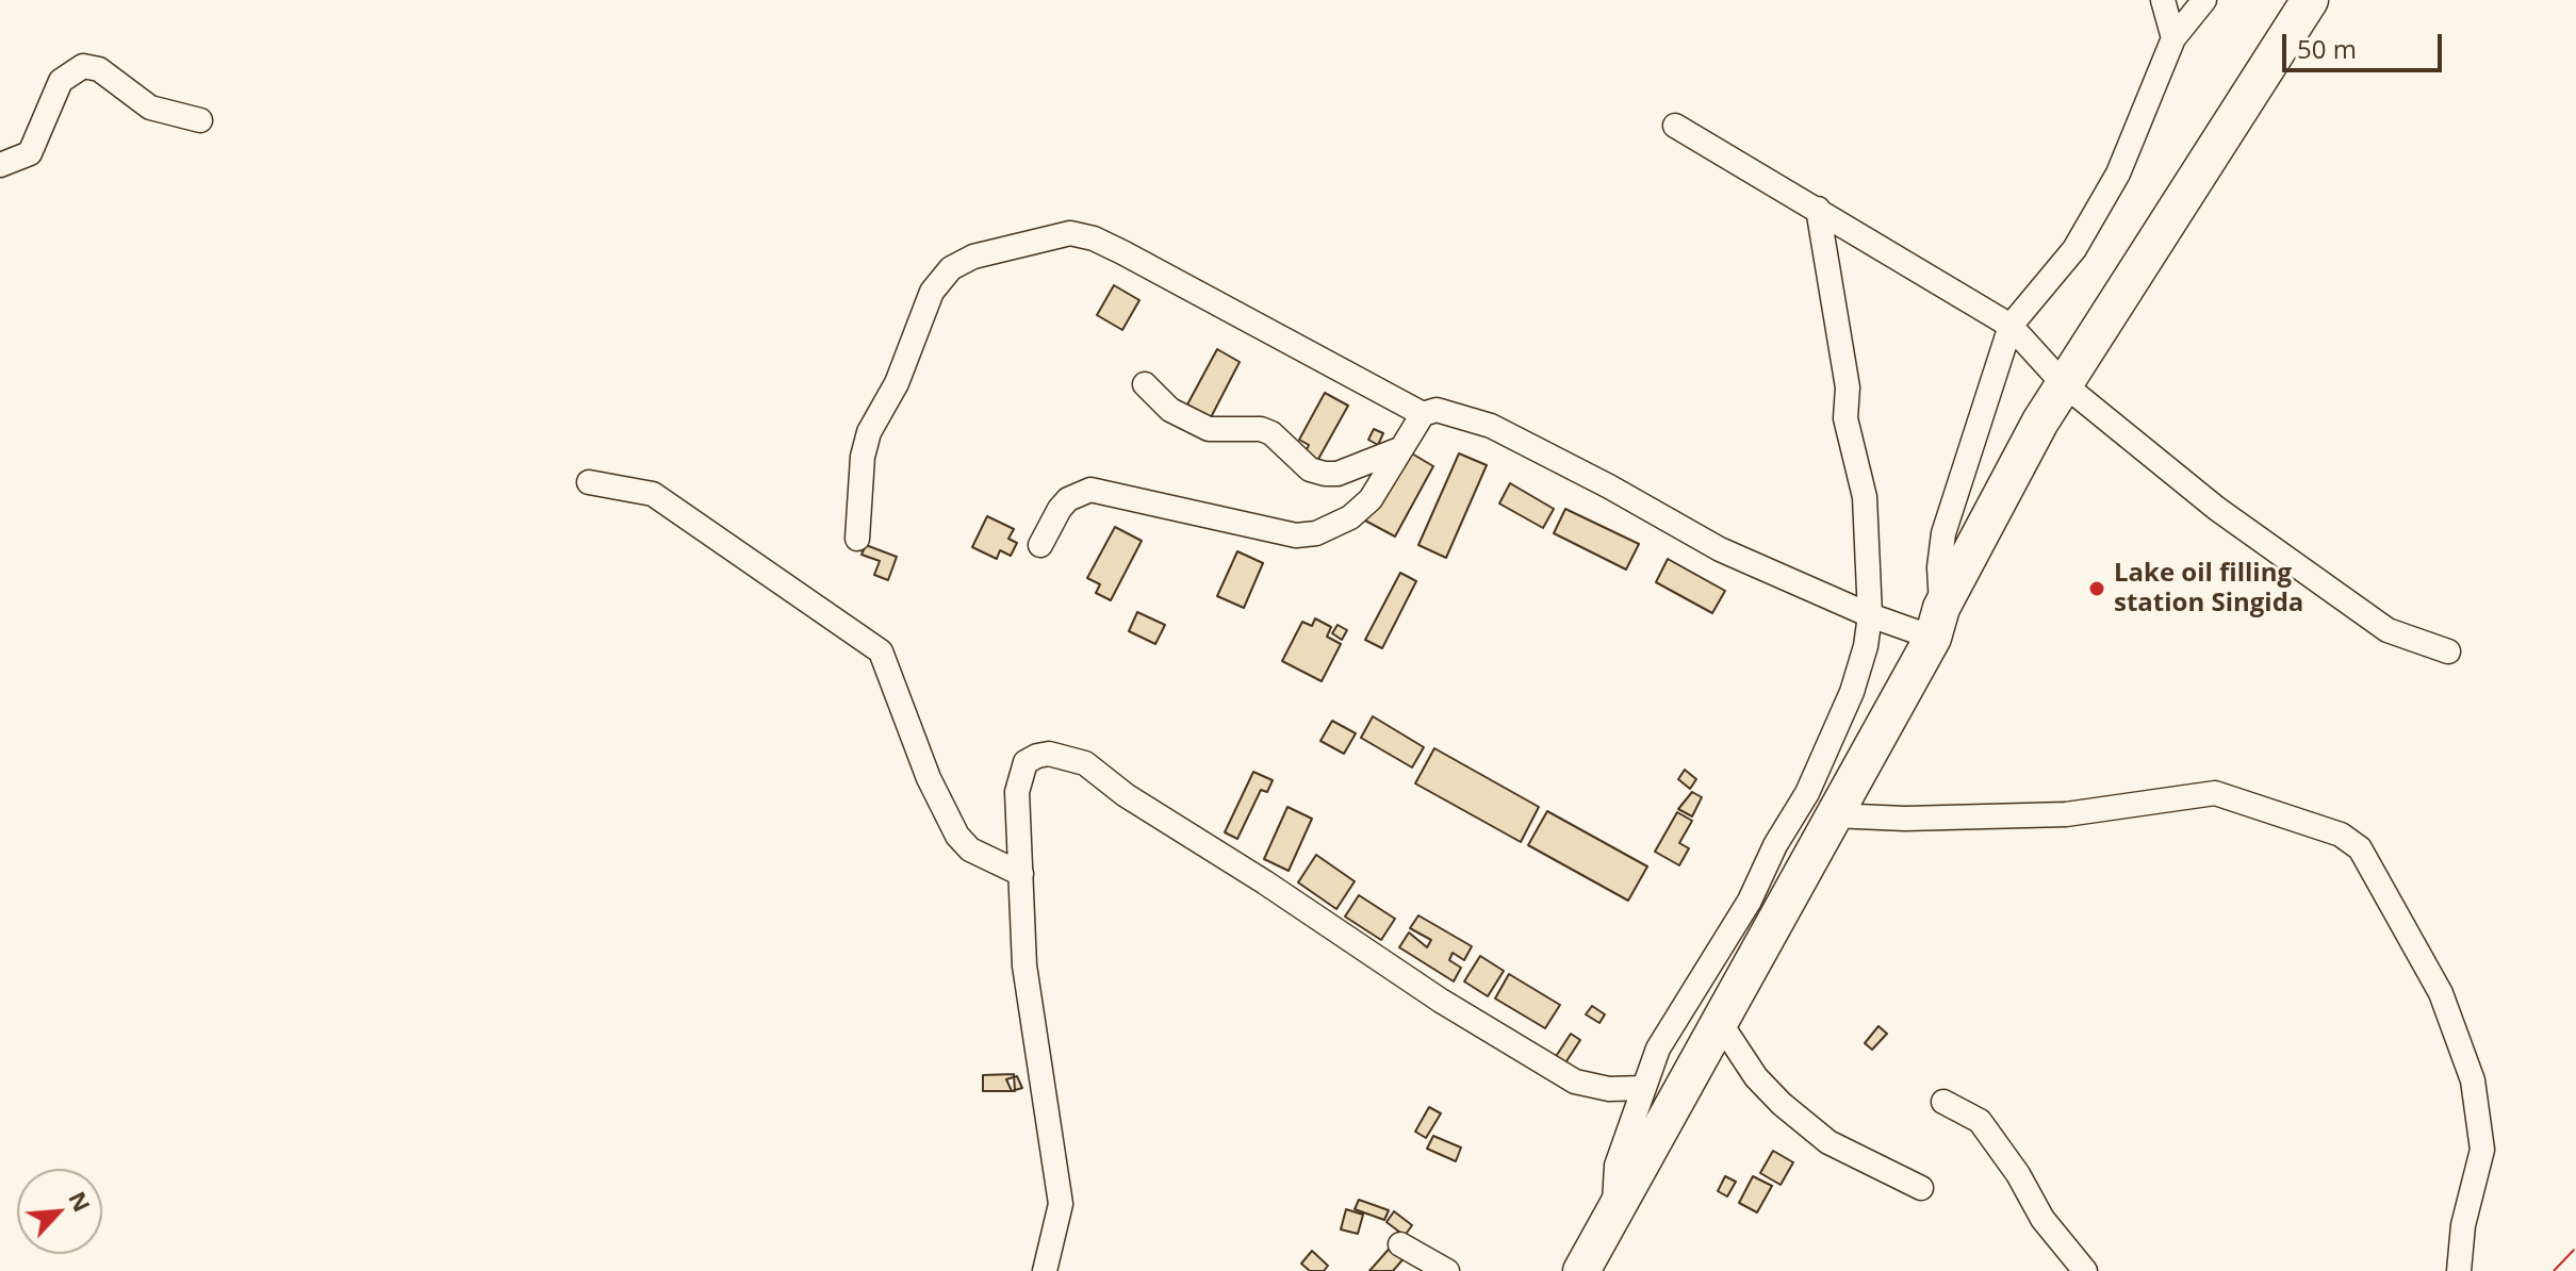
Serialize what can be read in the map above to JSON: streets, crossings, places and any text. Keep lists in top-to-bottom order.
{
  "places": ["Lake oil filling station Singida"],
  "scale_bar": "50 m",
  "north": "top right"
}
